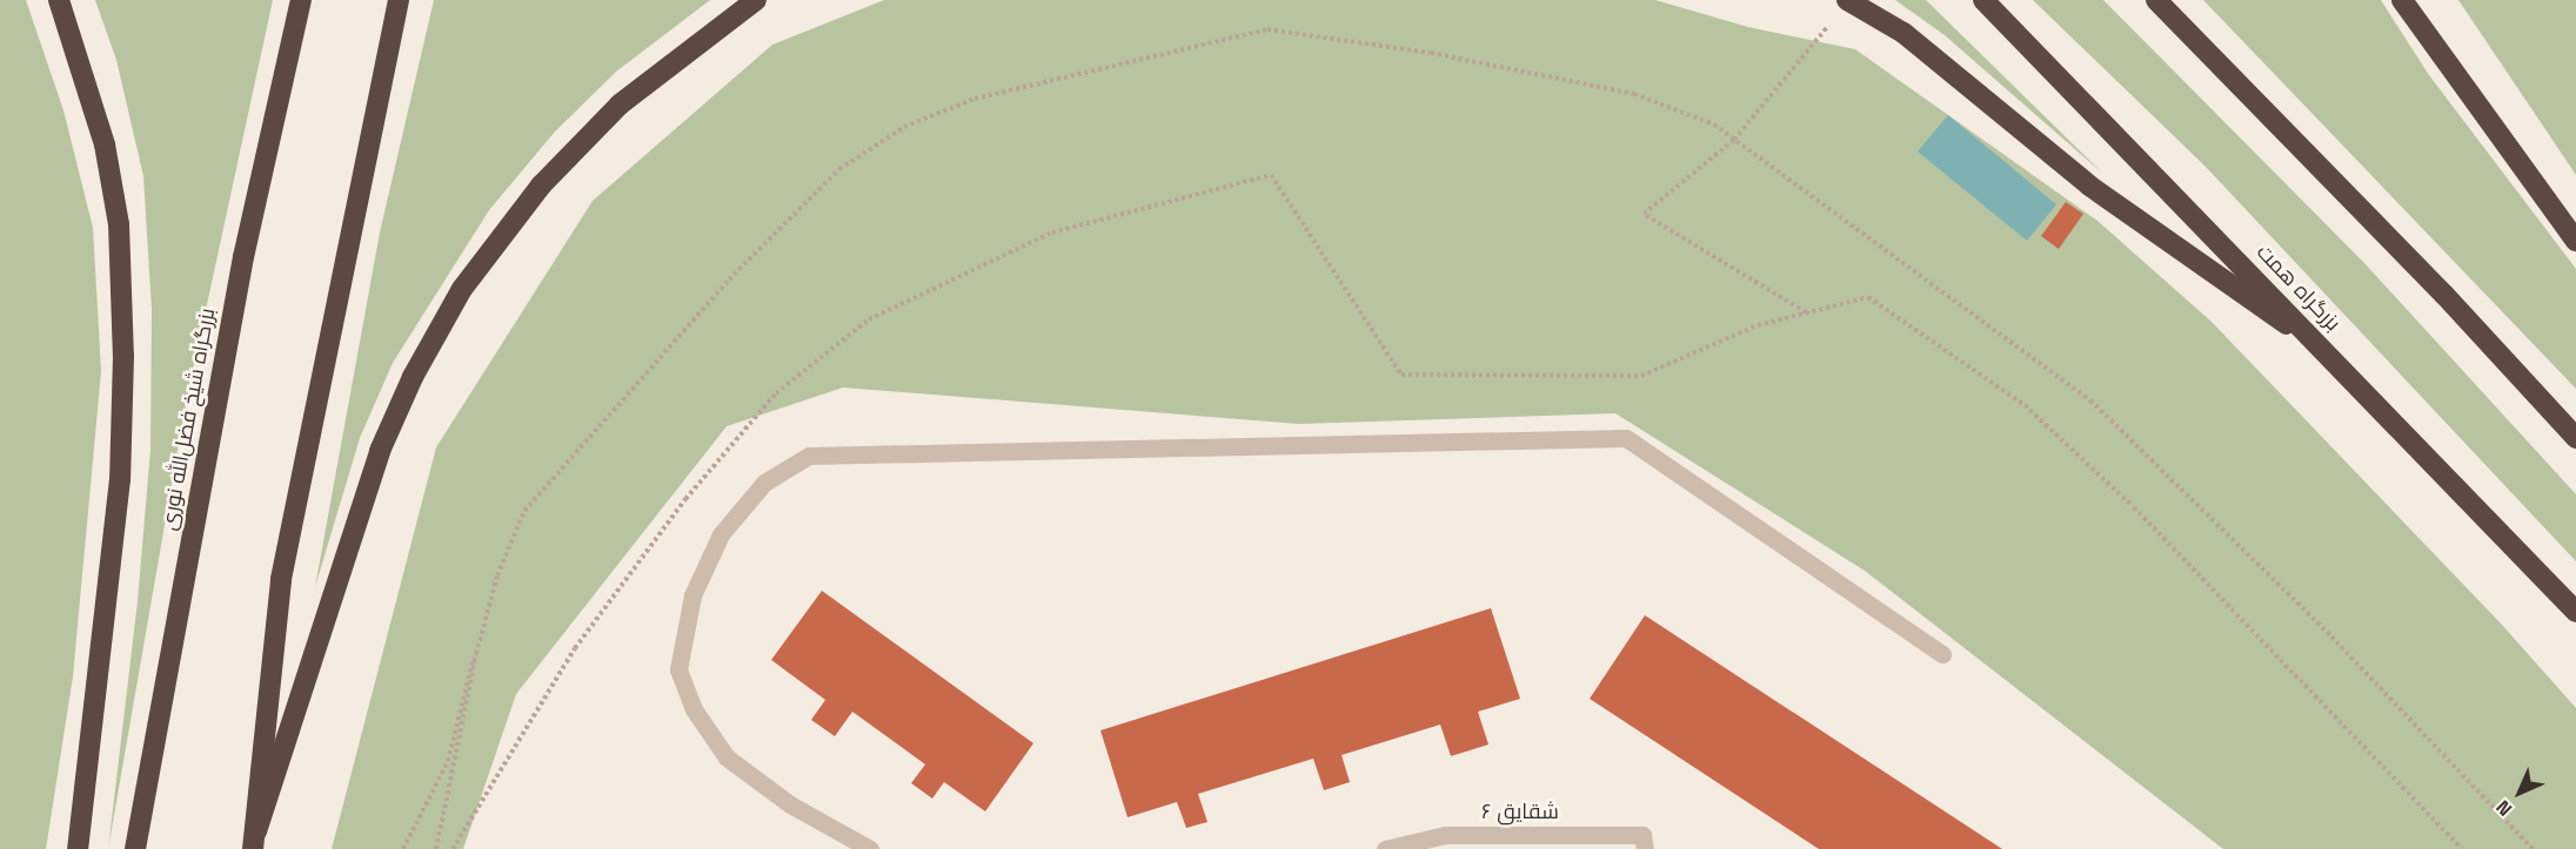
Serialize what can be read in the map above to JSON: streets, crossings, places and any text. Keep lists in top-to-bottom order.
{
  "streets": {
    "highway": ["بزرگراه همت", "بزرگراه شیخ فضل‌الله نوری"],
    "street": ["شقایق ۶"]
  },
  "north": "bottom left"
}
